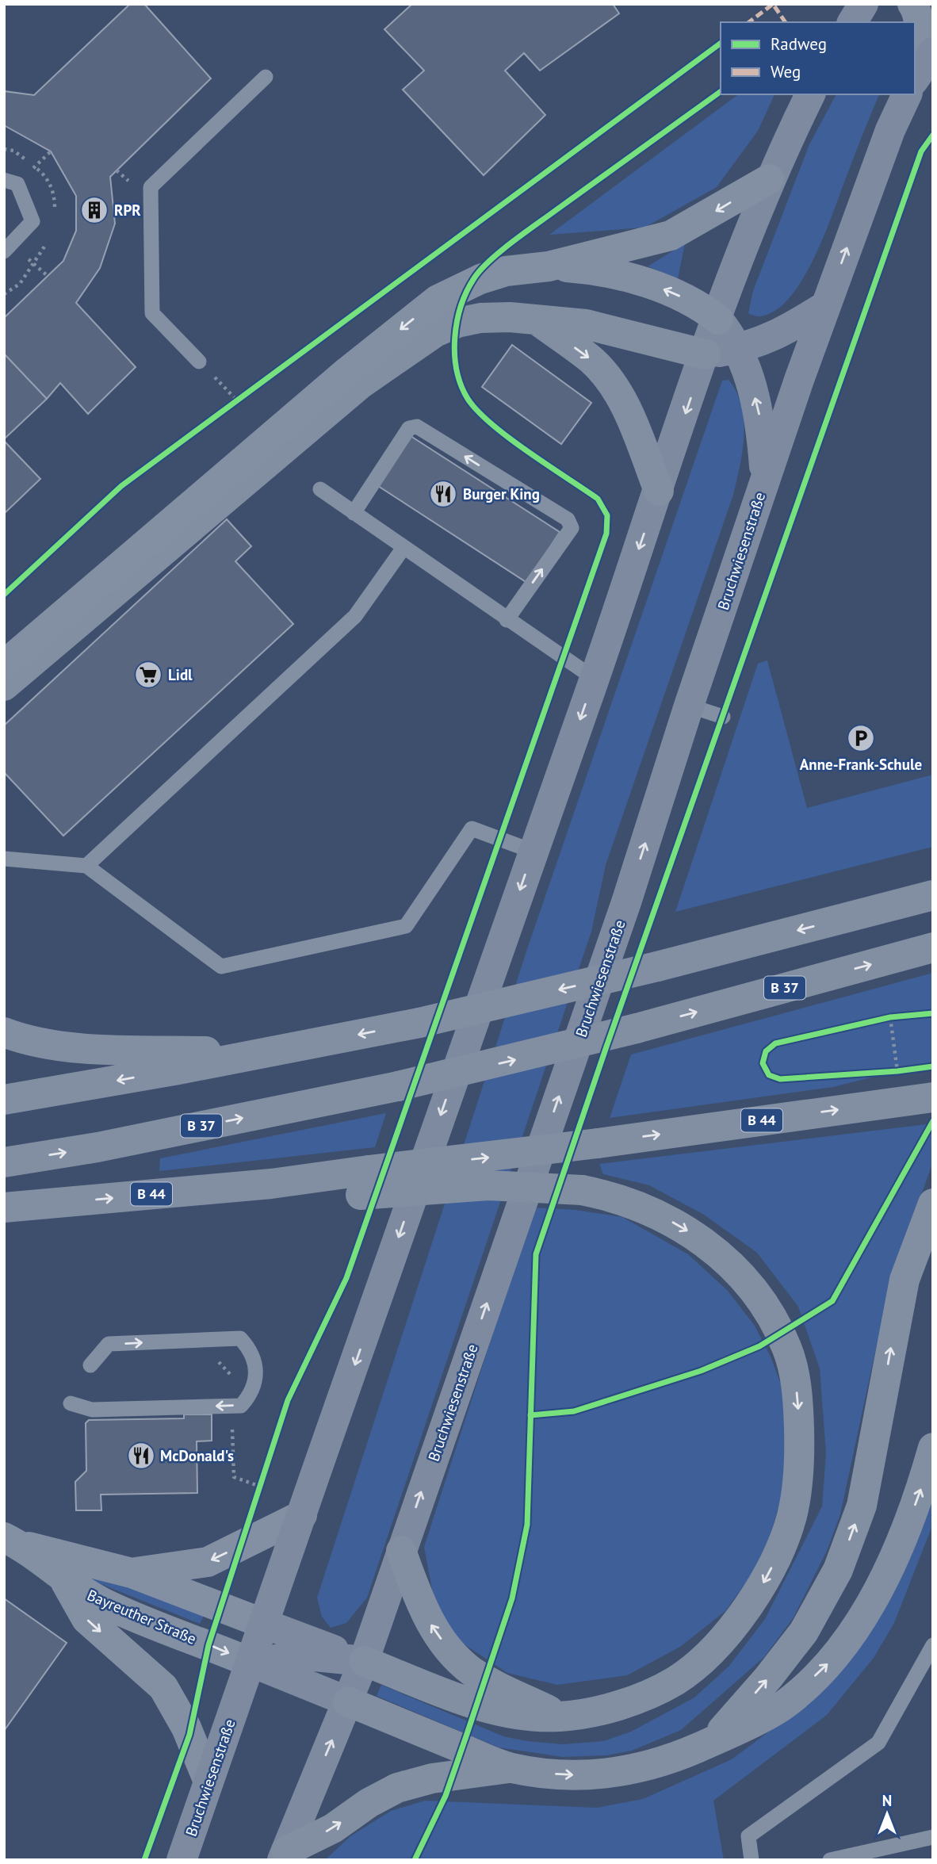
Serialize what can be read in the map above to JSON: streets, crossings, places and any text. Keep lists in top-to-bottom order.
{
  "streets": {
    "highway": ["B 37", "B 44"],
    "main road": ["Bruchwiesenstraße", "Bayreuther Straße"]
  },
  "crossings": [
    ["Bruchwiesenstraße", "Bayreuther Straße"]
  ],
  "places": {
    "building": ["RPR"],
    "restaurant": ["Burger King", "McDonald's"],
    "supermarket": ["Lidl"],
    "parking": ["Anne-Frank-Schule"]
  },
  "legend": ["Radweg", "Weg"],
  "north": "top"
}
